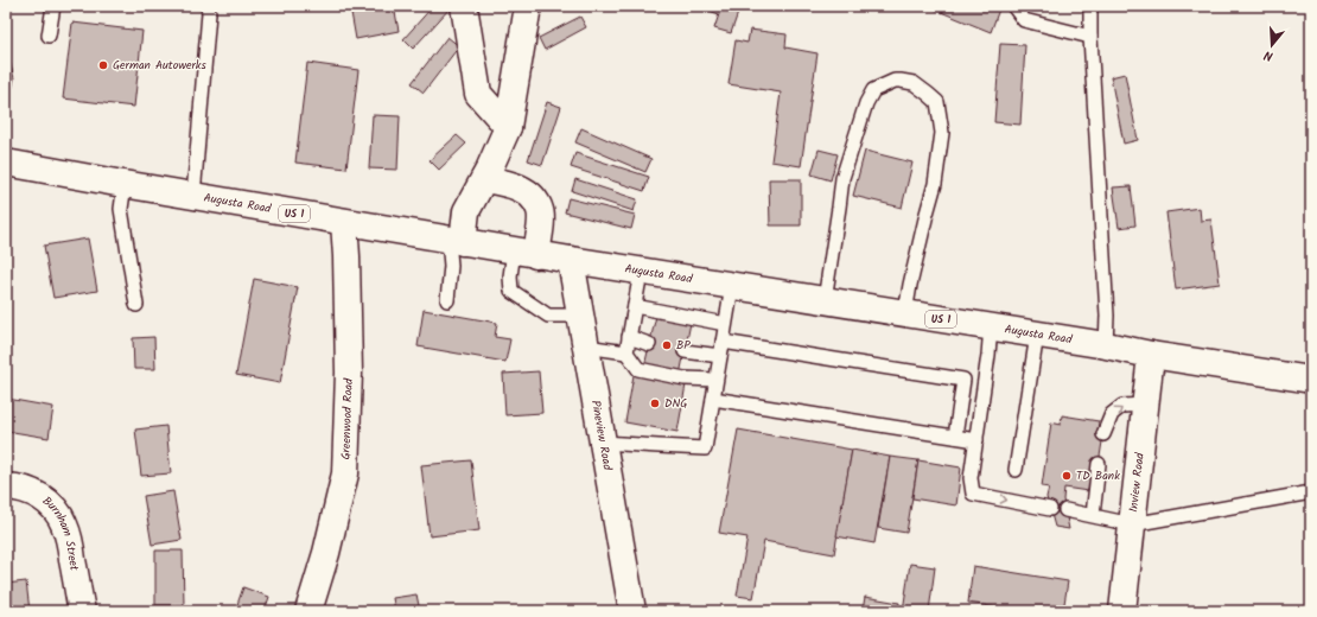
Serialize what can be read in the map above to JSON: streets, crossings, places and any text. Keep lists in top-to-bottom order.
{
  "streets": {
    "street": [
      "Augusta Road",
      "US 1",
      "Greenwood Road",
      "Pineview Road",
      "Inview Road",
      "Burnham Street"
    ]
  },
  "crossings": [
    ["Augusta Road", "Greenwood Road"],
    ["Augusta Road", "Pineview Road"],
    ["Augusta Road", "Inview Road"]
  ],
  "places": [
    "German Autowerks",
    "BP",
    "DNG",
    "TD Bank"
  ],
  "north": "bottom"
}
